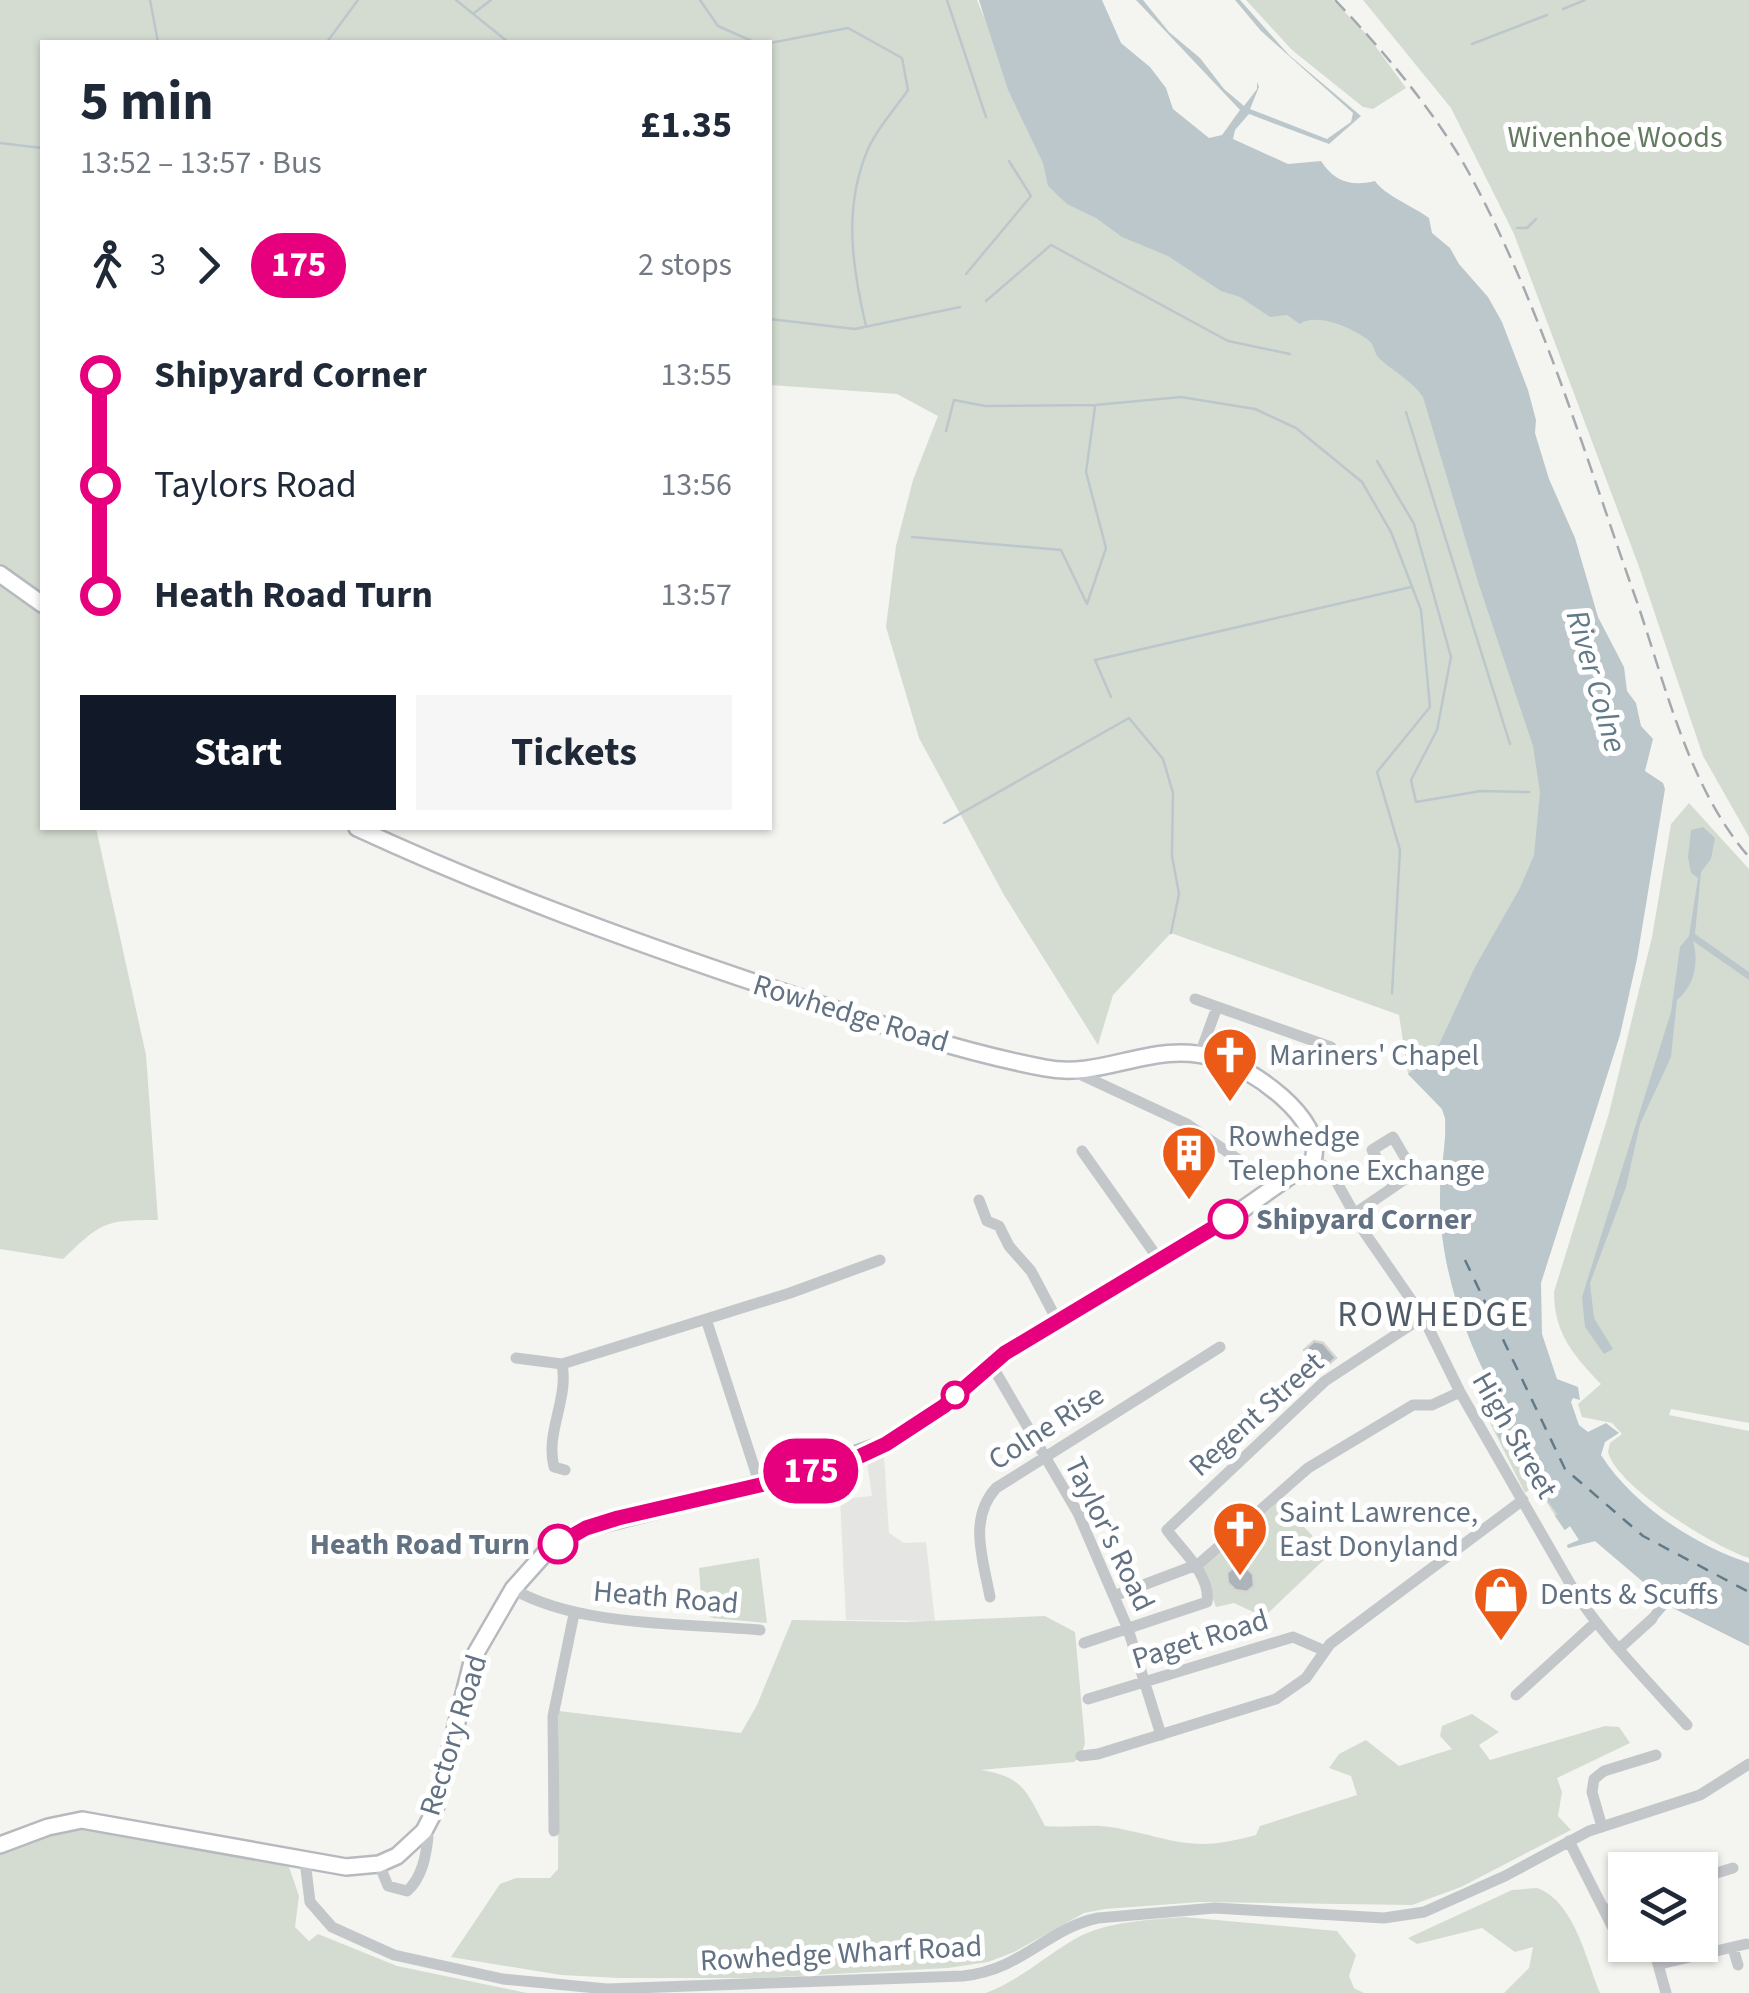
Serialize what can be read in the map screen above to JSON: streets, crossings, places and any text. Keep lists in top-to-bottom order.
{
  "streets": {
    "street": [
      "Rowhedge Road",
      "Regent Street",
      "Colne Rise",
      "High Street",
      "Taylor's Road",
      "Heath Road",
      "Paget Road",
      "Rectory Road",
      "Rowhedge Wharf Road"
    ]
  },
  "crossings": [
    ["Rowhedge Road", "High Street"],
    ["Rowhedge Road", "Rectory Road"],
    ["Regent Street", "High Street"],
    ["Colne Rise", "Taylor's Road"],
    ["High Street", "Rectory Road"],
    ["Taylor's Road", "Paget Road"],
    ["Taylor's Road", "Rectory Road"],
    ["Heath Road", "Rectory Road"]
  ],
  "districts": ["ROWHEDGE"],
  "water": ["River Colne"],
  "parks": ["Wivenhoe Woods"],
  "places": {
    "church": ["Mariners' Chapel", "Saint Lawrence, East Donyland"],
    "building": ["Rowhedge Telephone Exchange"],
    "other": ["Shipyard Corner", "Heath Road Turn"],
    "shop": ["Dents & Scuffs"]
  },
  "lines": ["bus line 175"],
  "page": {
    "on_map": "175",
    "heading": ["5 min", "13:52 – 13:57 · Bus", "£1.35"],
    "legs": ["3", "175", "2 stops"],
    "list": [
      {
        "name": "Shipyard Corner",
        "value": "13:55"
      },
      {
        "name": "Taylors Road",
        "value": "13:56"
      },
      {
        "name": "Heath Road Turn",
        "value": "13:57"
      }
    ],
    "buttons": ["Start", "Tickets"]
  }
}
